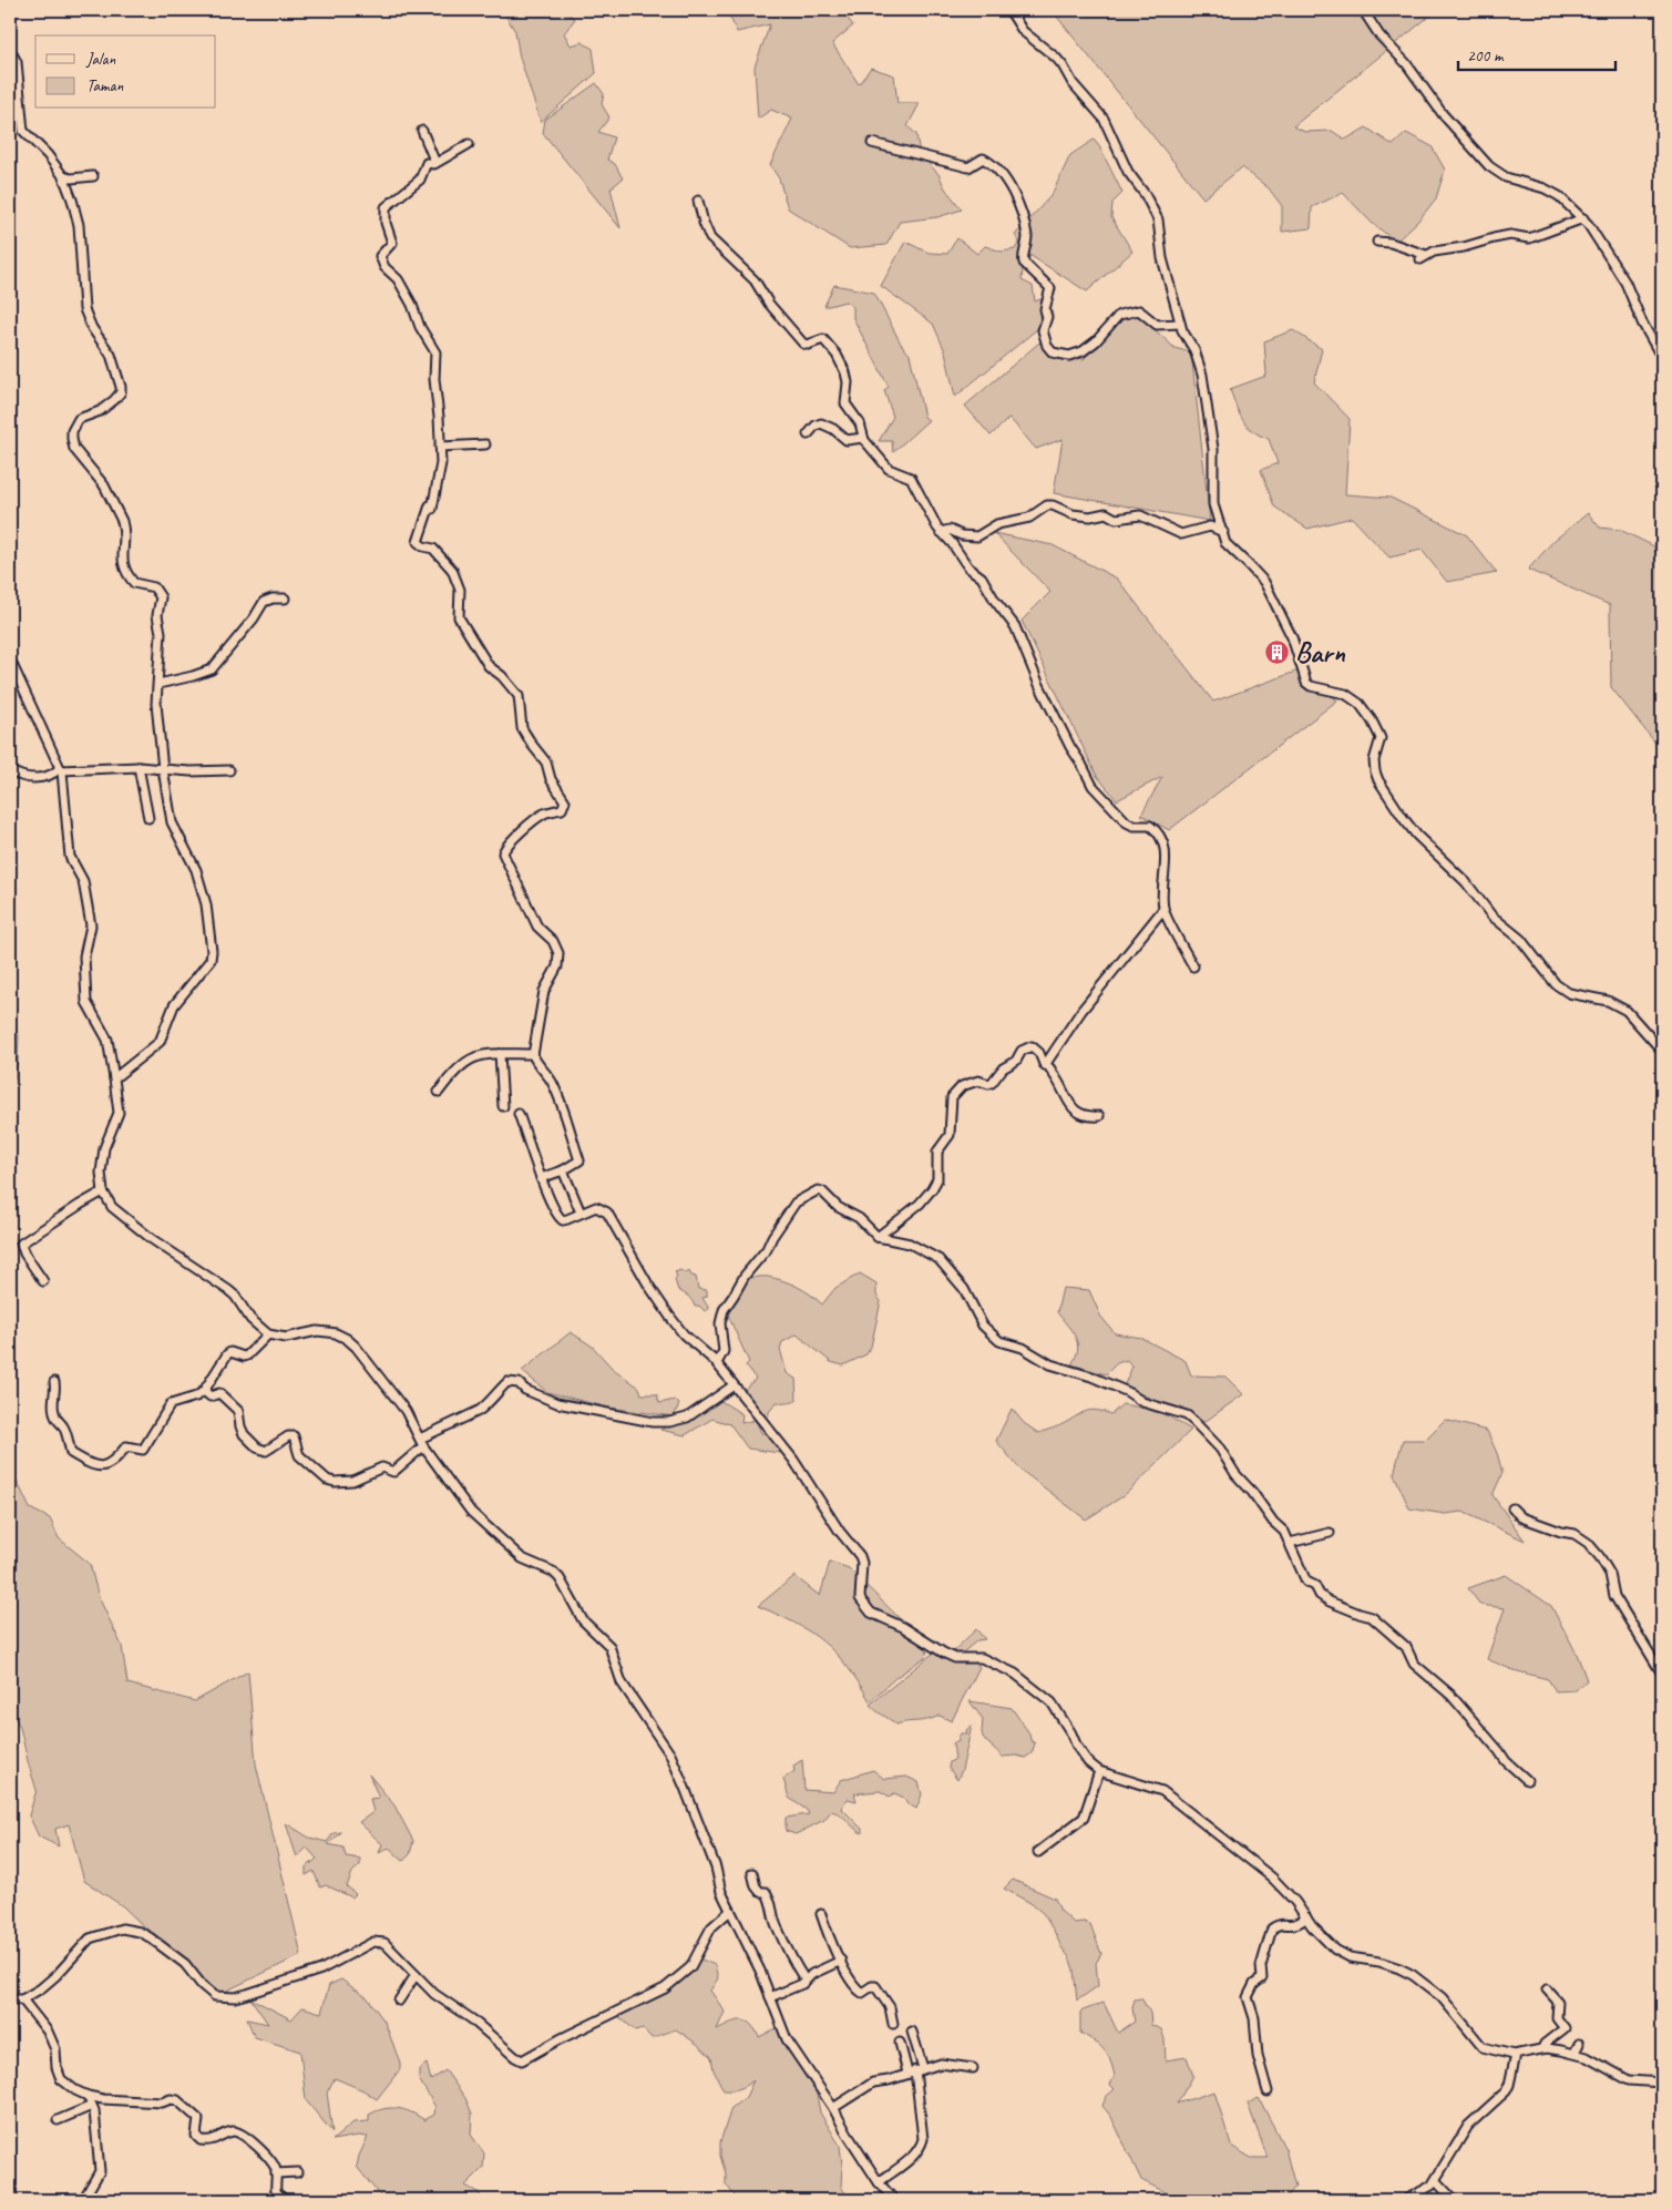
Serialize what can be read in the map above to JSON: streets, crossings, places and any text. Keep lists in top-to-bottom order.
{
  "places": {
    "building": ["Barn"]
  },
  "legend": ["Jalan", "Taman"],
  "scale_bar": "200 m"
}
